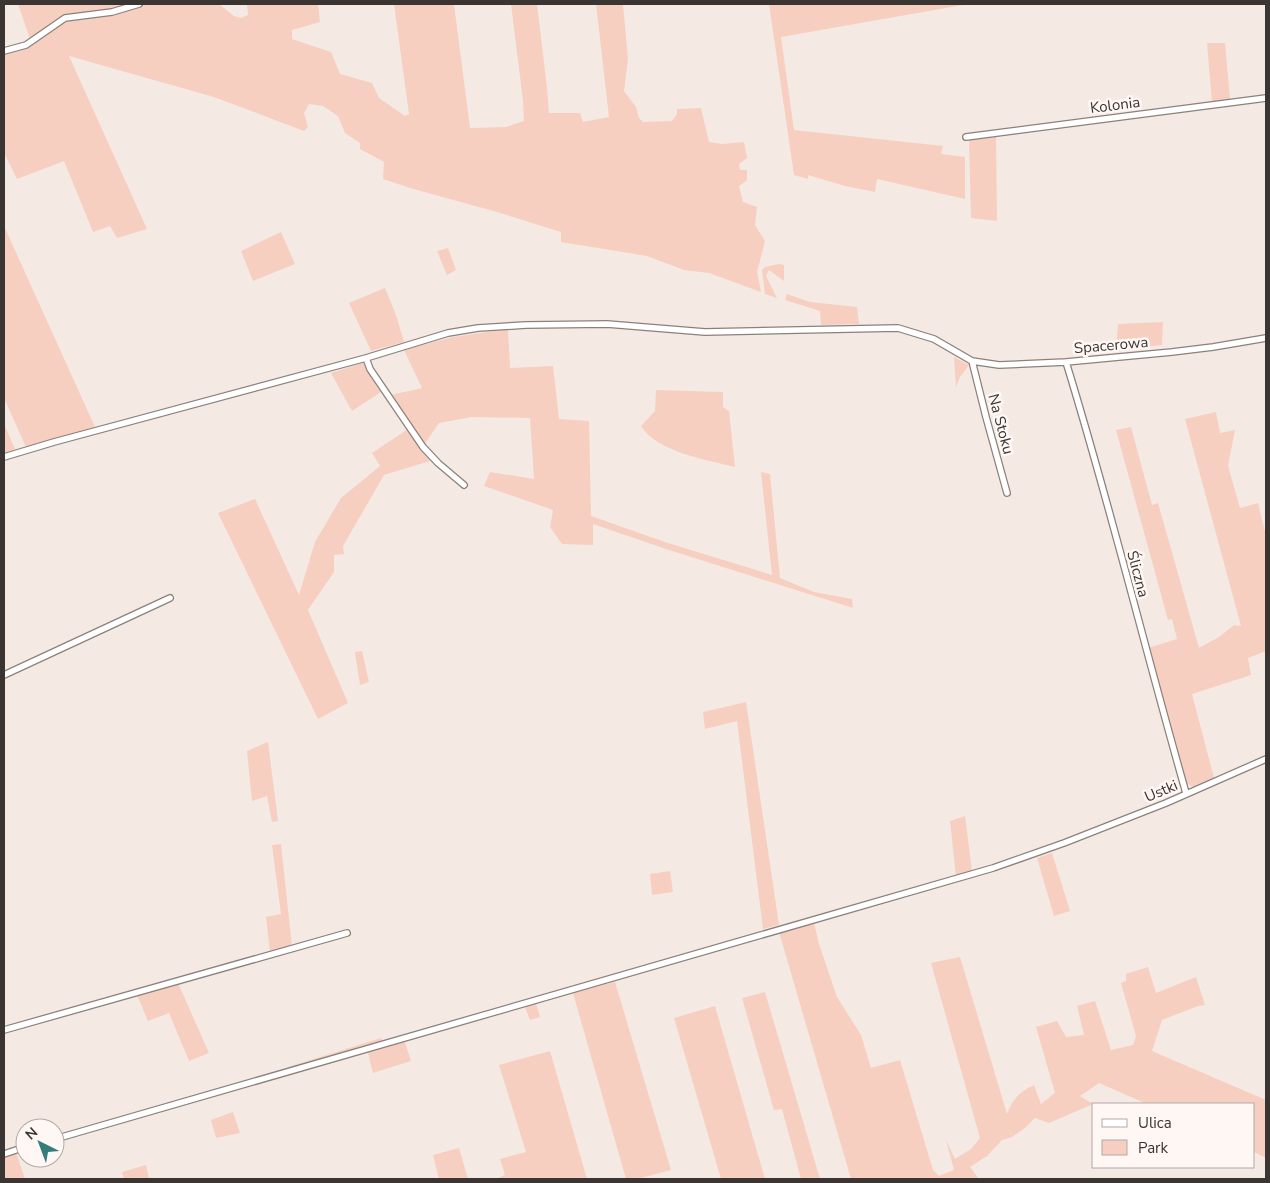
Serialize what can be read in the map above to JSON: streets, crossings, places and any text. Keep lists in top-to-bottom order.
{
  "streets": {
    "street": [
      "Kolonia",
      "Spacerowa",
      "Na Stoku",
      "Śliczna",
      "Ustki"
    ]
  },
  "crossings": [
    ["Spacerowa", "Na Stoku"],
    ["Spacerowa", "Śliczna"],
    ["Śliczna", "Ustki"]
  ],
  "legend": ["Ulica", "Park"],
  "north": "top left"
}
